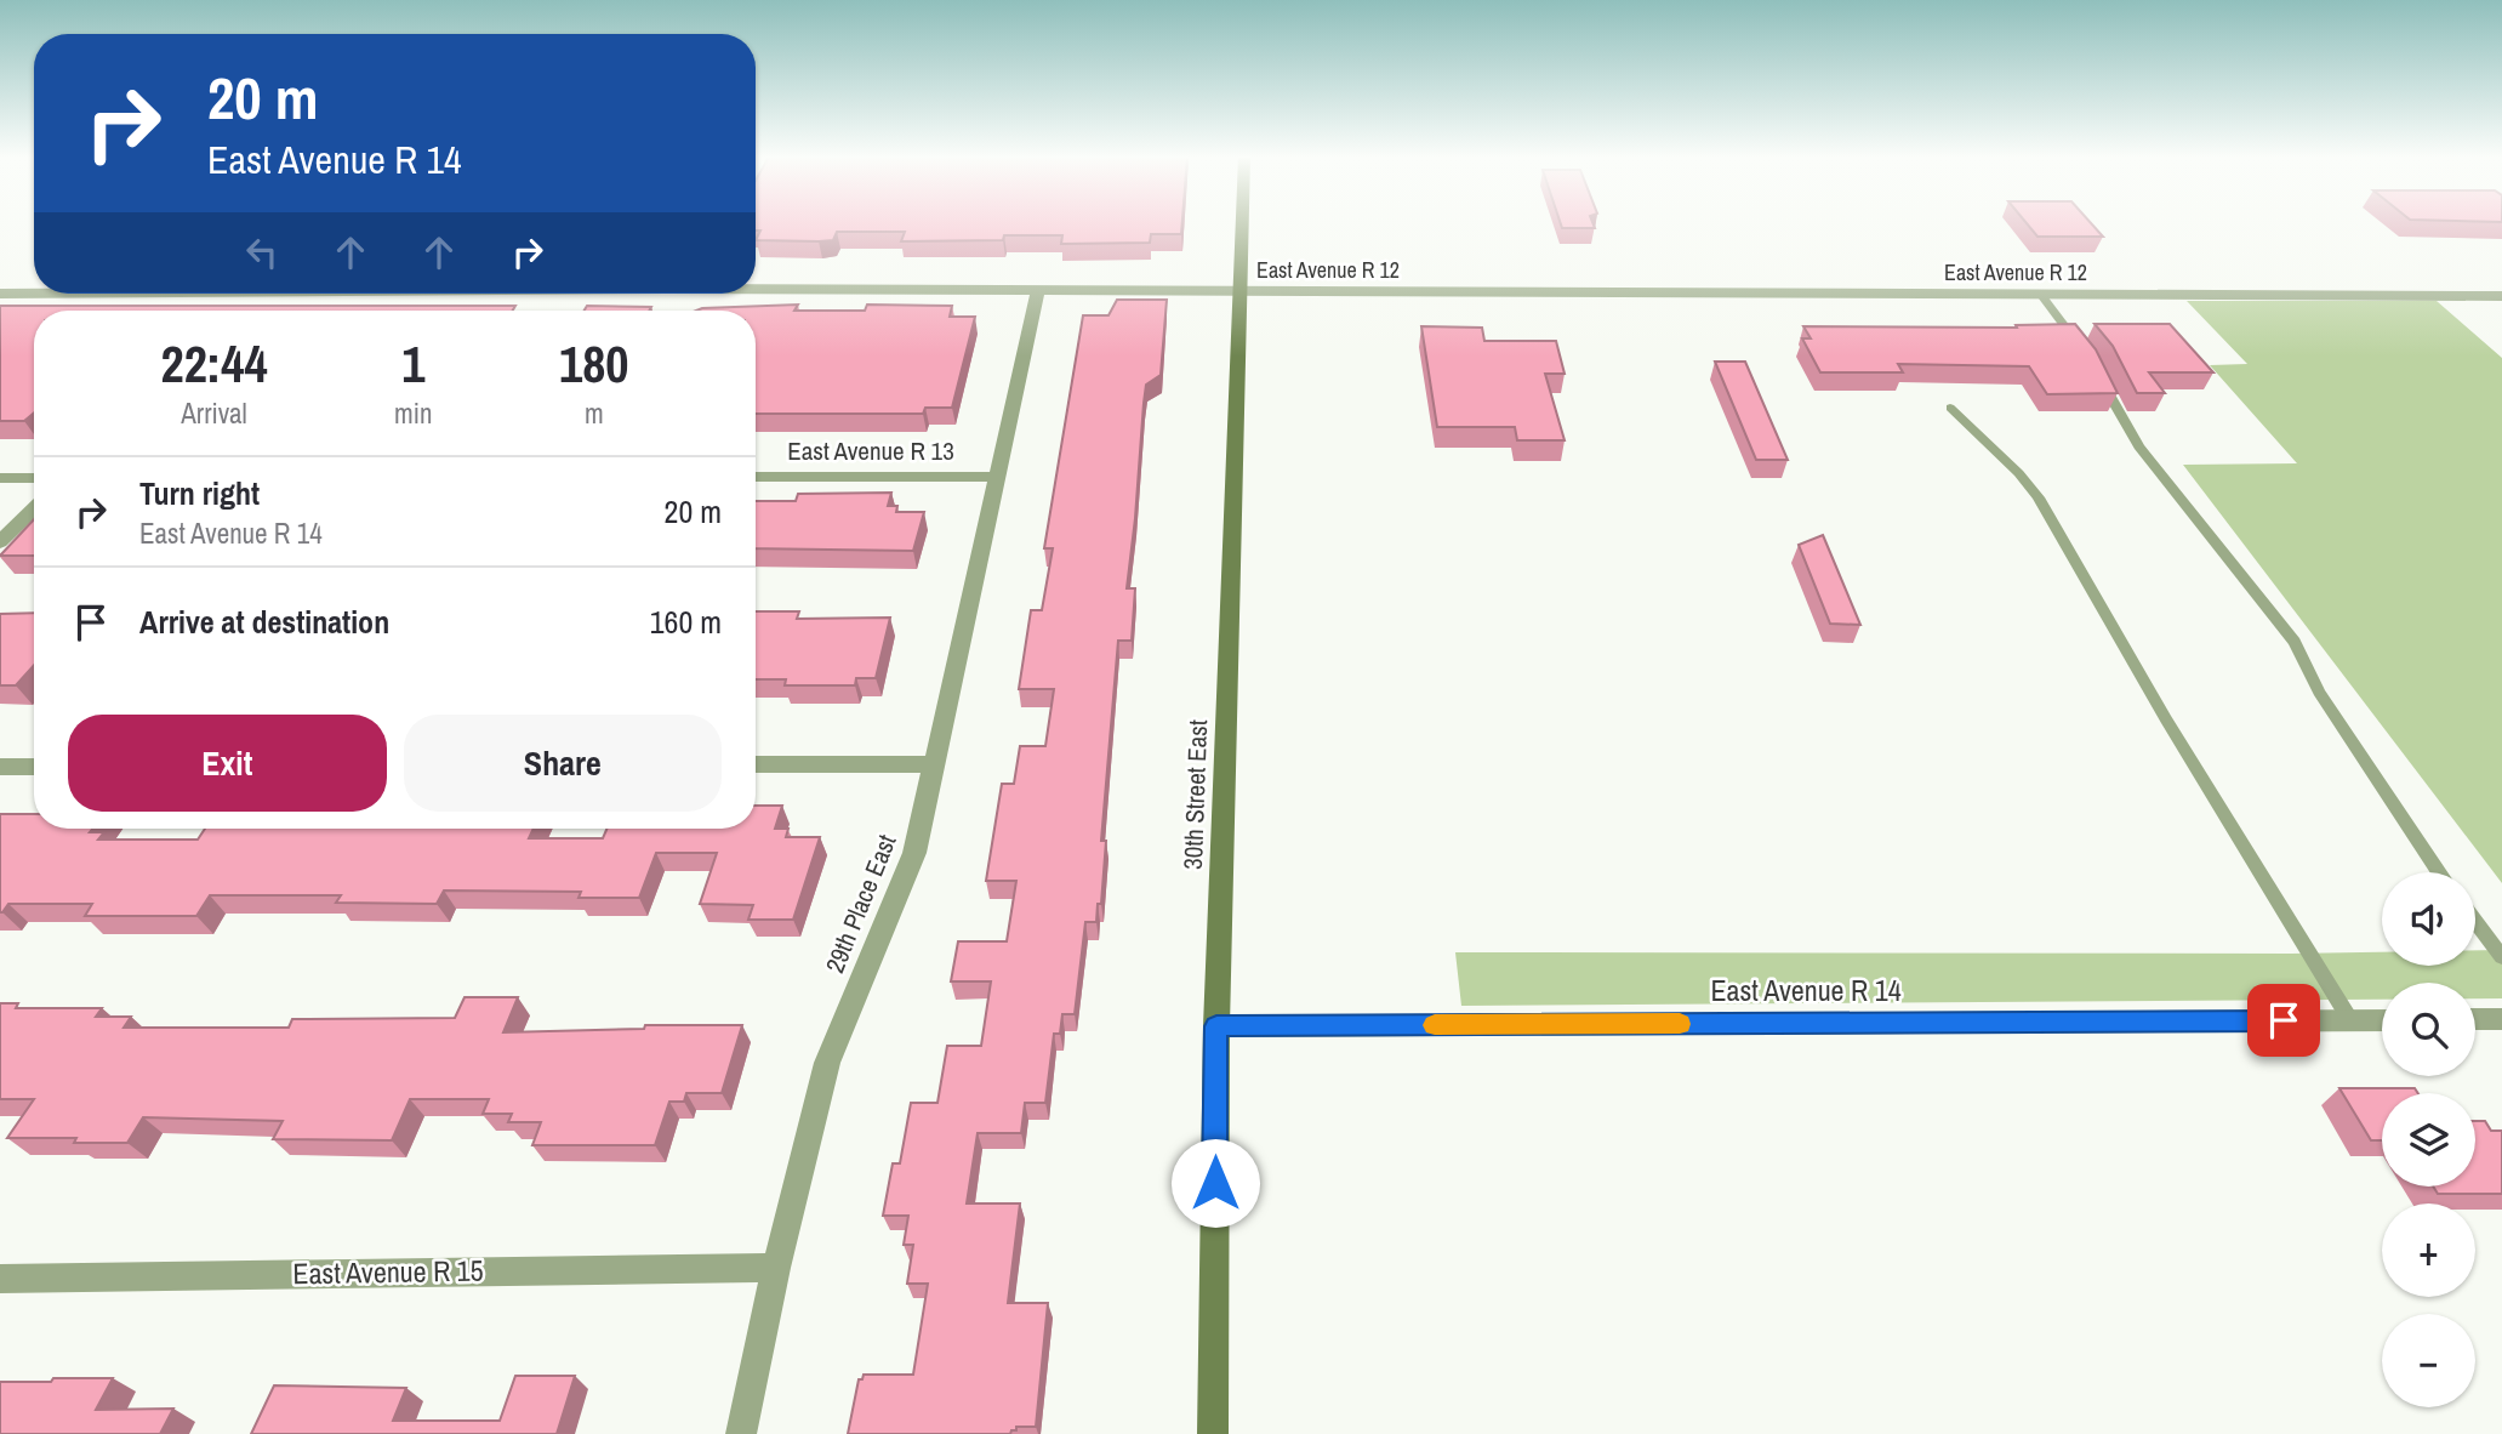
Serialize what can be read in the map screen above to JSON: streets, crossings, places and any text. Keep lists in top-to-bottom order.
{
  "streets": {
    "street": [
      "East Avenue R 12",
      "East Avenue R 13",
      "30th Street East",
      "29th Place East",
      "East Avenue R 14",
      "East Avenue R 15"
    ]
  },
  "crossings": [
    ["East Avenue R 12", "30th Street East"],
    ["East Avenue R 12", "29th Place East"],
    ["East Avenue R 13", "29th Place East"],
    ["30th Street East", "East Avenue R 14"],
    ["29th Place East", "East Avenue R 15"]
  ],
  "page": {
    "turn": ["20 m", "East Avenue R 14"],
    "eta": [
      "22:44",
      "Arrival",
      "1",
      "min",
      "180",
      "m"
    ],
    "list": [
      {
        "name": "Turn right",
        "note": "East Avenue R 14",
        "value": "20 m"
      },
      {
        "name": "Arrive at destination",
        "value": "160 m"
      }
    ],
    "buttons": ["Exit", "Share"],
    "map_buttons": ["+", "−"]
  }
}
